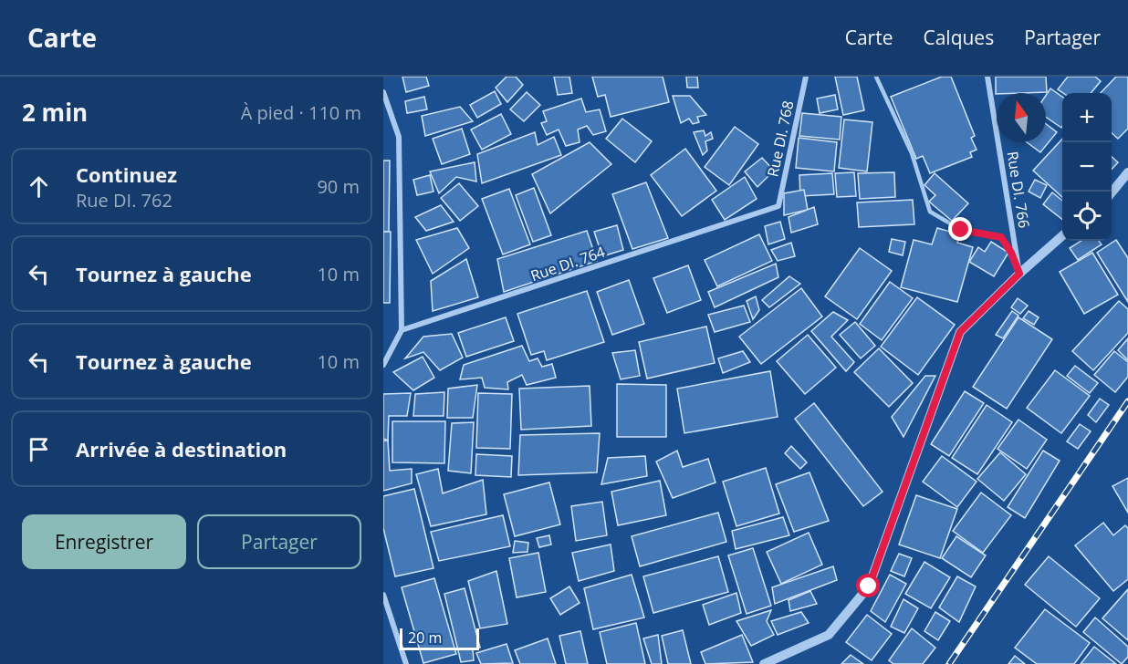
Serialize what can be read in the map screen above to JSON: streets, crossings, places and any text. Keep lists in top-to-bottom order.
{
  "streets": {
    "street": ["Rue DI. 768", "Rue DI. 766", "Rue DI. 764"]
  },
  "crossings": [
    ["Rue DI. 768", "Rue DI. 764"]
  ],
  "scale_bar": "20 m",
  "north": "top",
  "page": {
    "header": "Carte",
    "nav": ["Carte", "Calques", "Partager"],
    "heading": ["2 min", "À pied · 110 m"],
    "map_buttons": ["+", "−"],
    "list": [
      ["Continuez", "Rue DI. 762", "90 m"],
      ["Tournez à gauche", "10 m"],
      ["Tournez à gauche", "10 m"],
      "Arrivée à destination"
    ],
    "buttons": ["Enregistrer", "Partager"],
    "scale": "20 m"
  }
}
